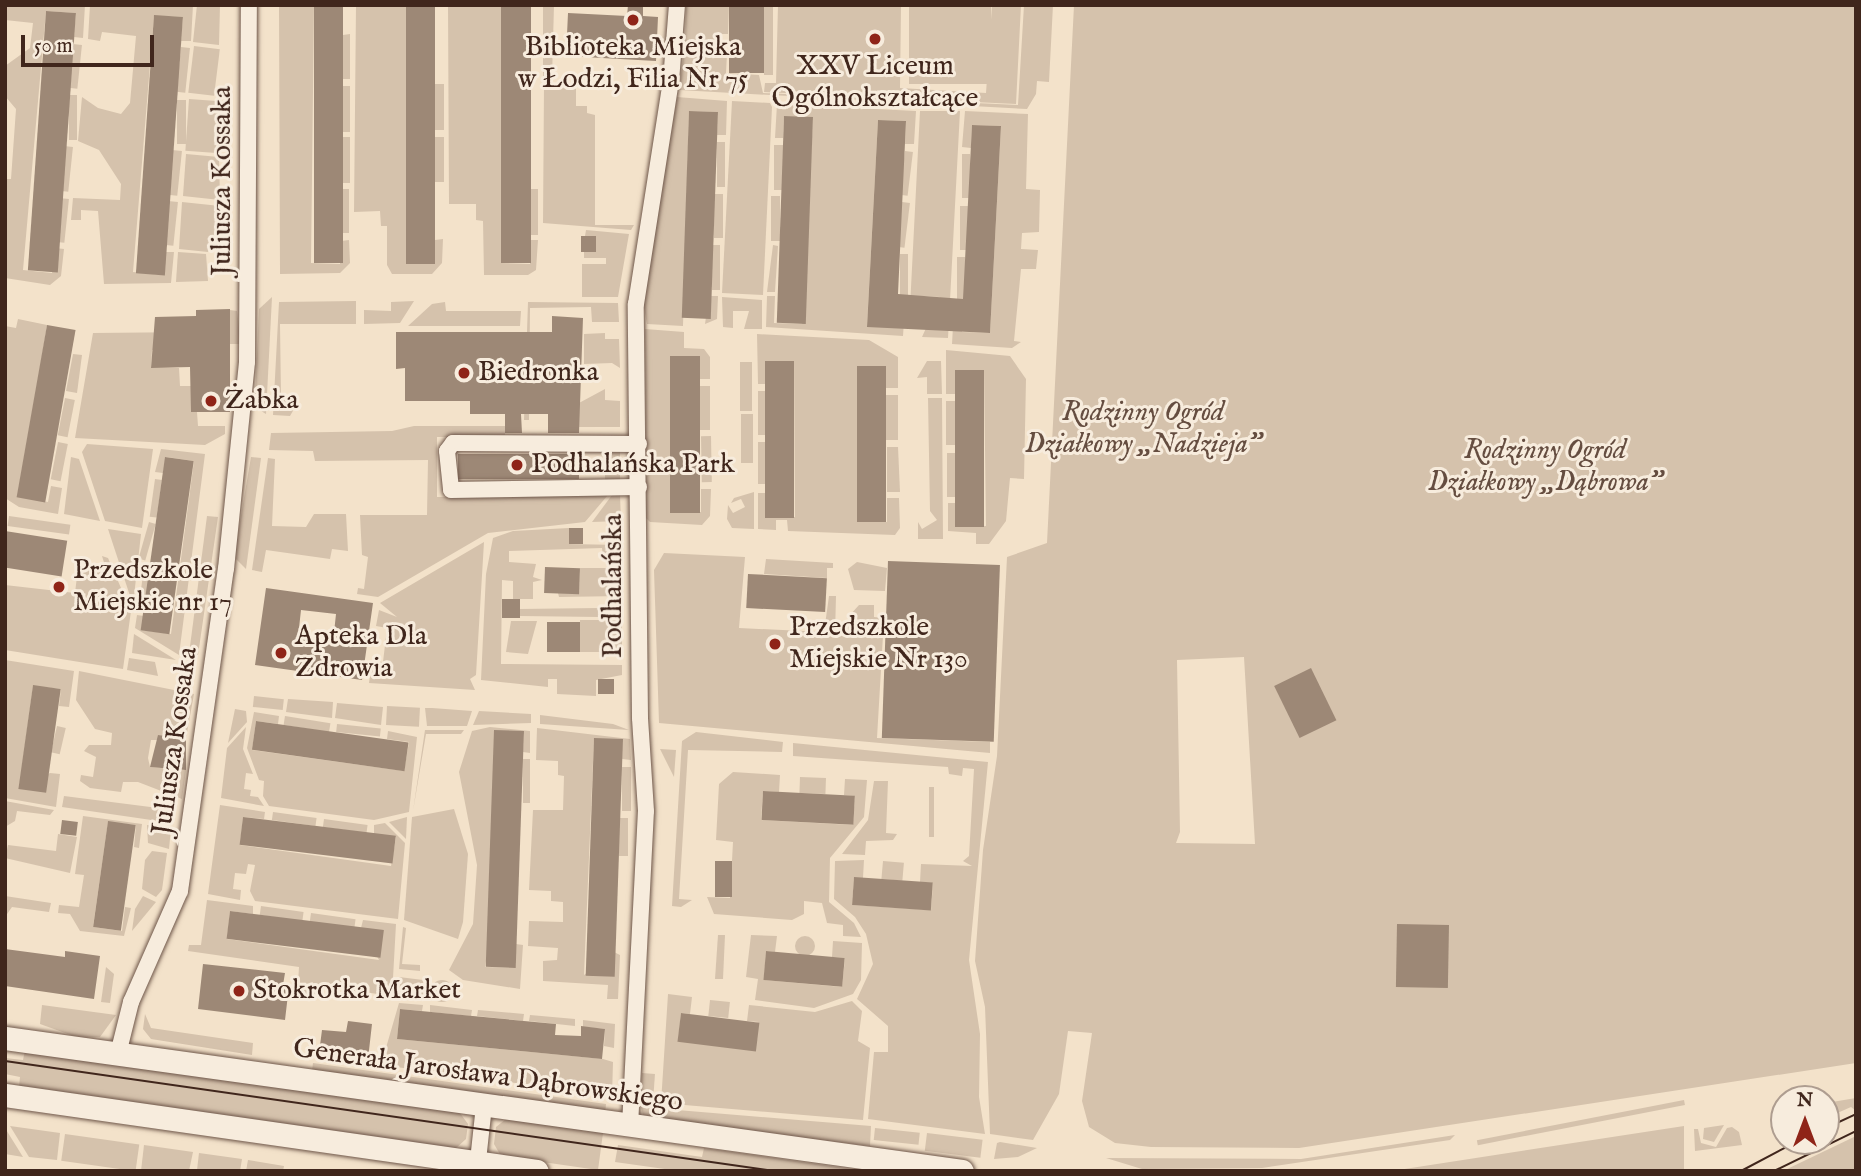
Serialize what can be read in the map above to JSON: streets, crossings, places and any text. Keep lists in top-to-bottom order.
{
  "streets": {
    "main road": ["Generała Jarosława Dąbrowskiego"],
    "street": ["Juliusza Kossaka", "Podhalańska"]
  },
  "crossings": [
    ["Juliusza Kossaka", "Generała Jarosława Dąbrowskiego"],
    ["Podhalańska", "Generała Jarosława Dąbrowskiego"]
  ],
  "parks": ["Rodzinny Ogród Działkowy „Nadzieja”", "Rodzinny Ogród Działkowy „Dąbrowa”"],
  "places": [
    "Biblioteka Miejska w Łodzi, Filia Nr 75",
    "XXV Liceum Ogólnokształcące",
    "Biedronka",
    "Żabka",
    "Podhalańska Park",
    "Przedszkole Miejskie nr 17",
    "Przedszkole Miejskie Nr 130",
    "Apteka Dla Zdrowia",
    "Stokrotka Market"
  ],
  "scale_bar": "50 m",
  "north": "top"
}
